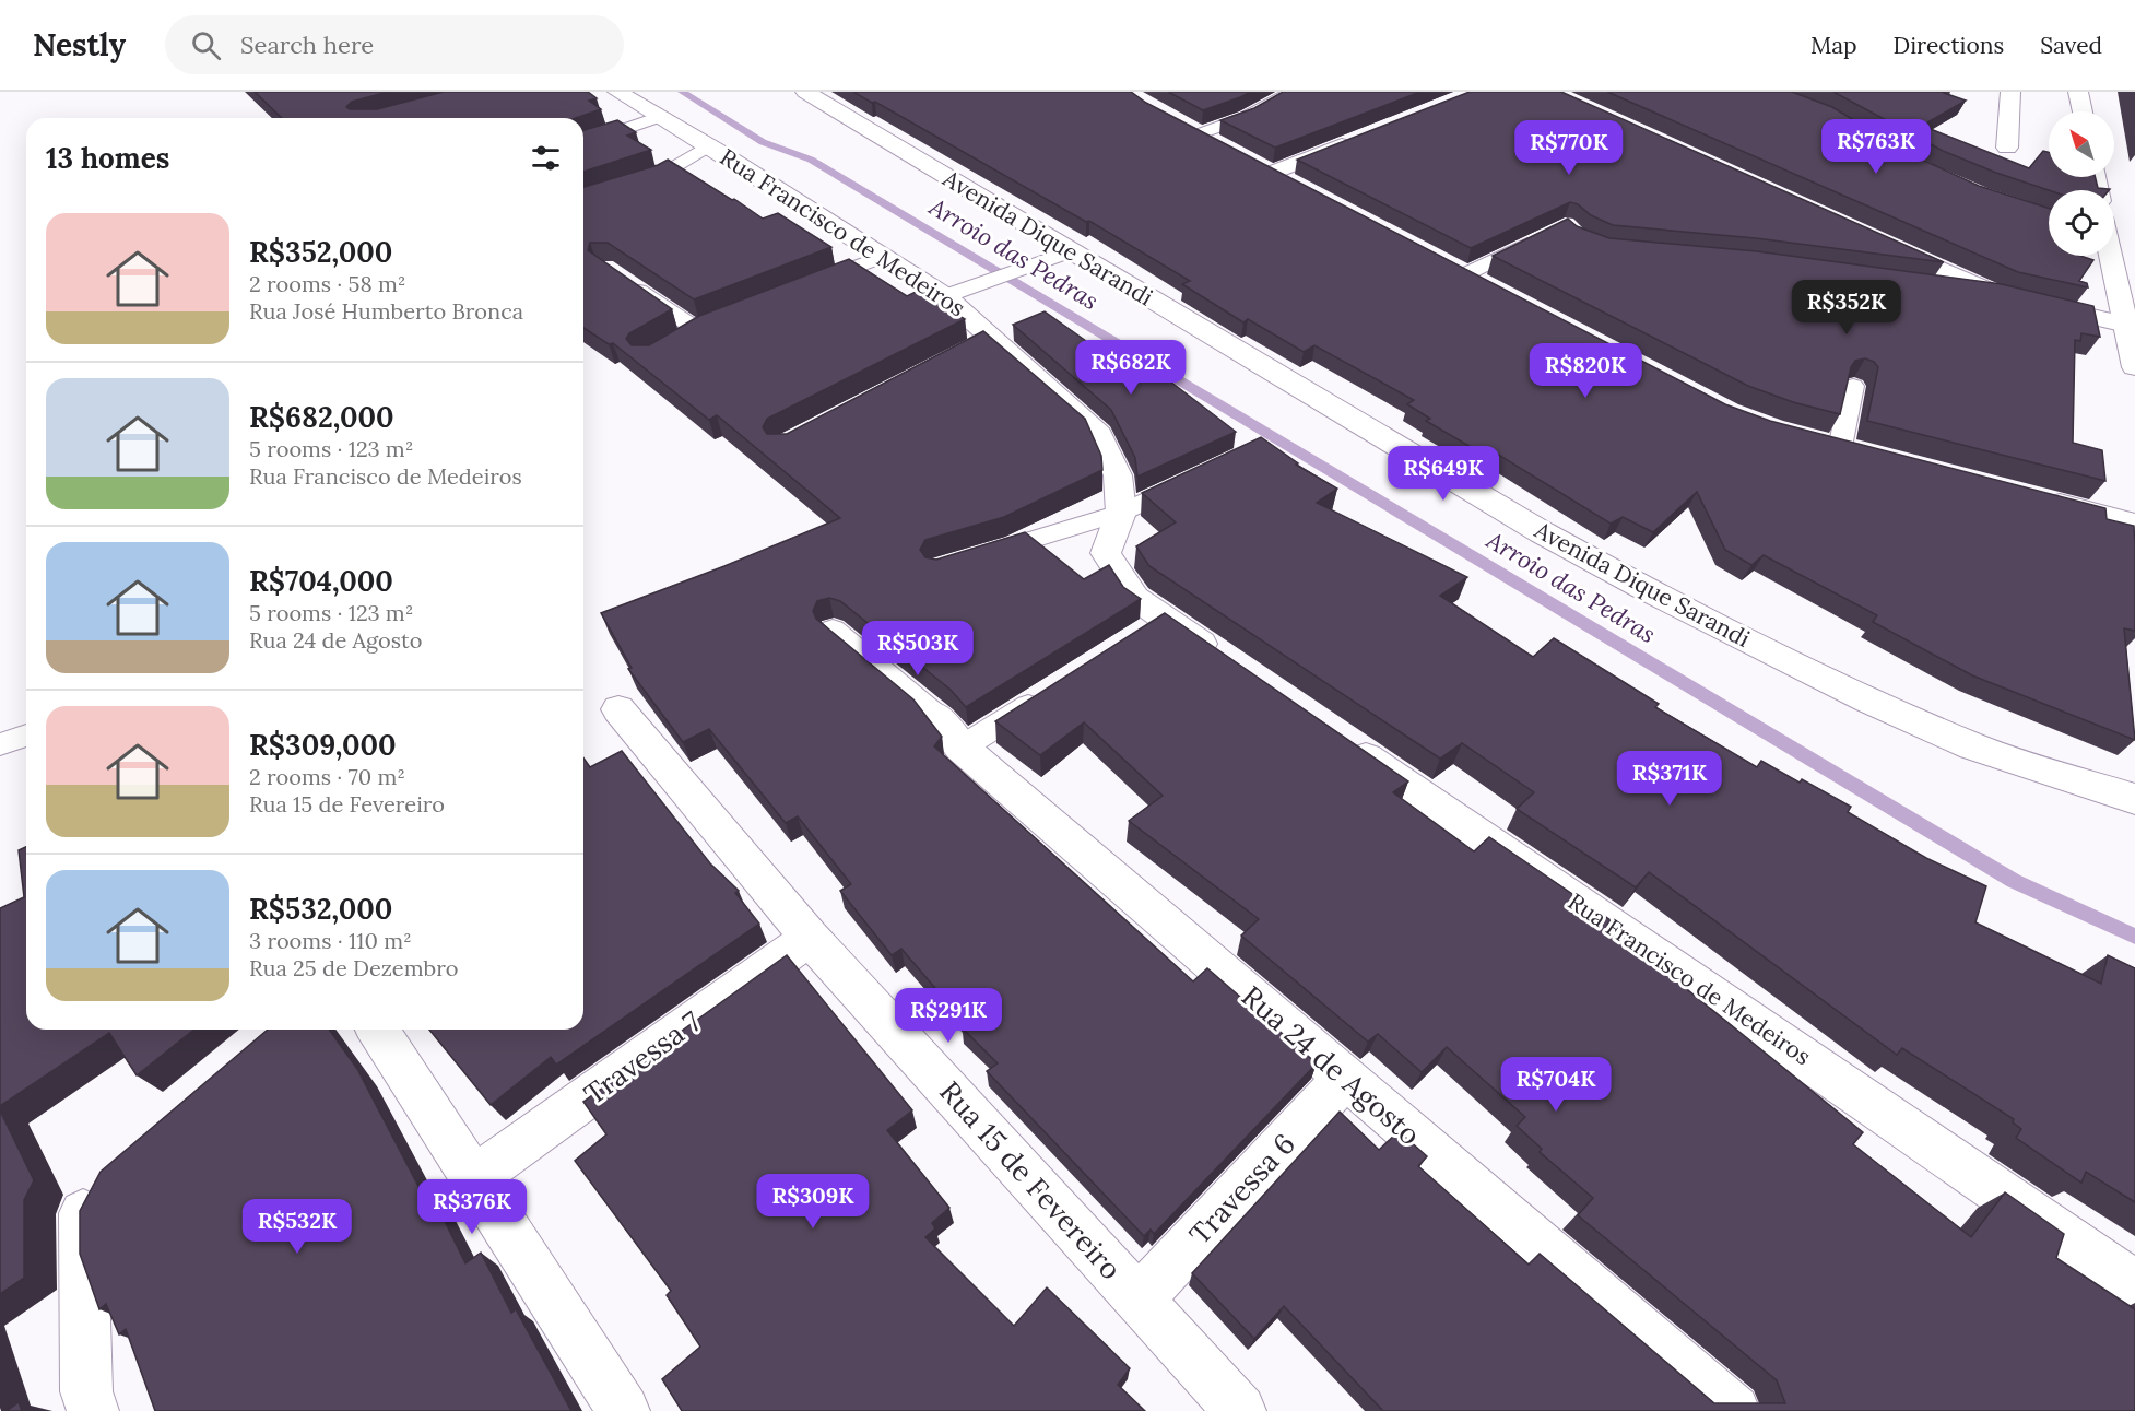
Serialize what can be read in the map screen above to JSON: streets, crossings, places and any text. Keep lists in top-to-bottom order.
{
  "streets": {
    "street": [
      "Rua Francisco de Medeiros",
      "Avenida Dique Sarandi",
      "Travessa 7",
      "Rua 24 de Agosto",
      "Rua 15 de Fevereiro",
      "Travessa 6"
    ]
  },
  "crossings": [
    ["Travessa 7", "Rua 15 de Fevereiro"],
    ["Rua 24 de Agosto", "Travessa 6"],
    ["Rua 15 de Fevereiro", "Travessa 6"]
  ],
  "water": ["Arroio das Pedras"],
  "north": "top left",
  "page": {
    "header": "Nestly",
    "search": "Search here",
    "nav": ["Map", "Directions", "Saved"],
    "heading": "13 homes",
    "price": [
      "R$763K",
      "R$770K",
      "R$352K",
      "R$682K",
      "R$820K",
      "R$649K",
      "R$503K",
      "R$371K",
      "R$291K",
      "R$704K",
      "R$309K",
      "R$376K",
      "R$532K"
    ],
    "list": [
      {
        "name": "R$352,000",
        "note": "2 rooms · 58 m² · Rua José Humberto Bronca"
      },
      {
        "name": "R$682,000",
        "note": "5 rooms · 123 m² · Rua Francisco de Medeiros"
      },
      {
        "name": "R$704,000",
        "note": "5 rooms · 123 m² · Rua 24 de Agosto"
      },
      {
        "name": "R$309,000",
        "note": "2 rooms · 70 m² · Rua 15 de Fevereiro"
      },
      {
        "name": "R$532,000",
        "note": "3 rooms · 110 m² · Rua 25 de Dezembro"
      }
    ]
  }
}
